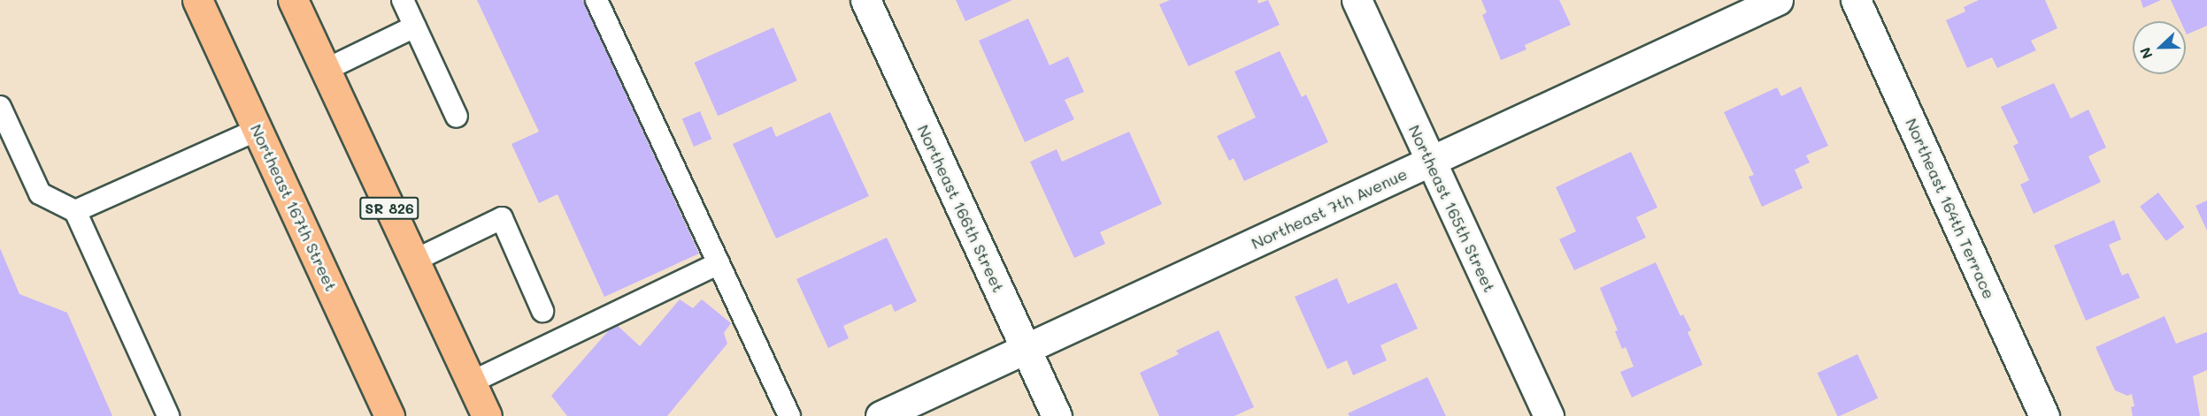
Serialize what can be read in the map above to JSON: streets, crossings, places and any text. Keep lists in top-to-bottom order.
{
  "streets": {
    "main road": ["Northeast 167th Street", "SR 826"],
    "street": [
      "Northeast 166th Street",
      "Northeast 7th Avenue",
      "Northeast 165th Street",
      "Northeast 164th Terrace"
    ]
  },
  "crossings": [
    ["Northeast 166th Street", "Northeast 7th Avenue"],
    ["Northeast 7th Avenue", "Northeast 165th Street"]
  ],
  "north": "left"
}
